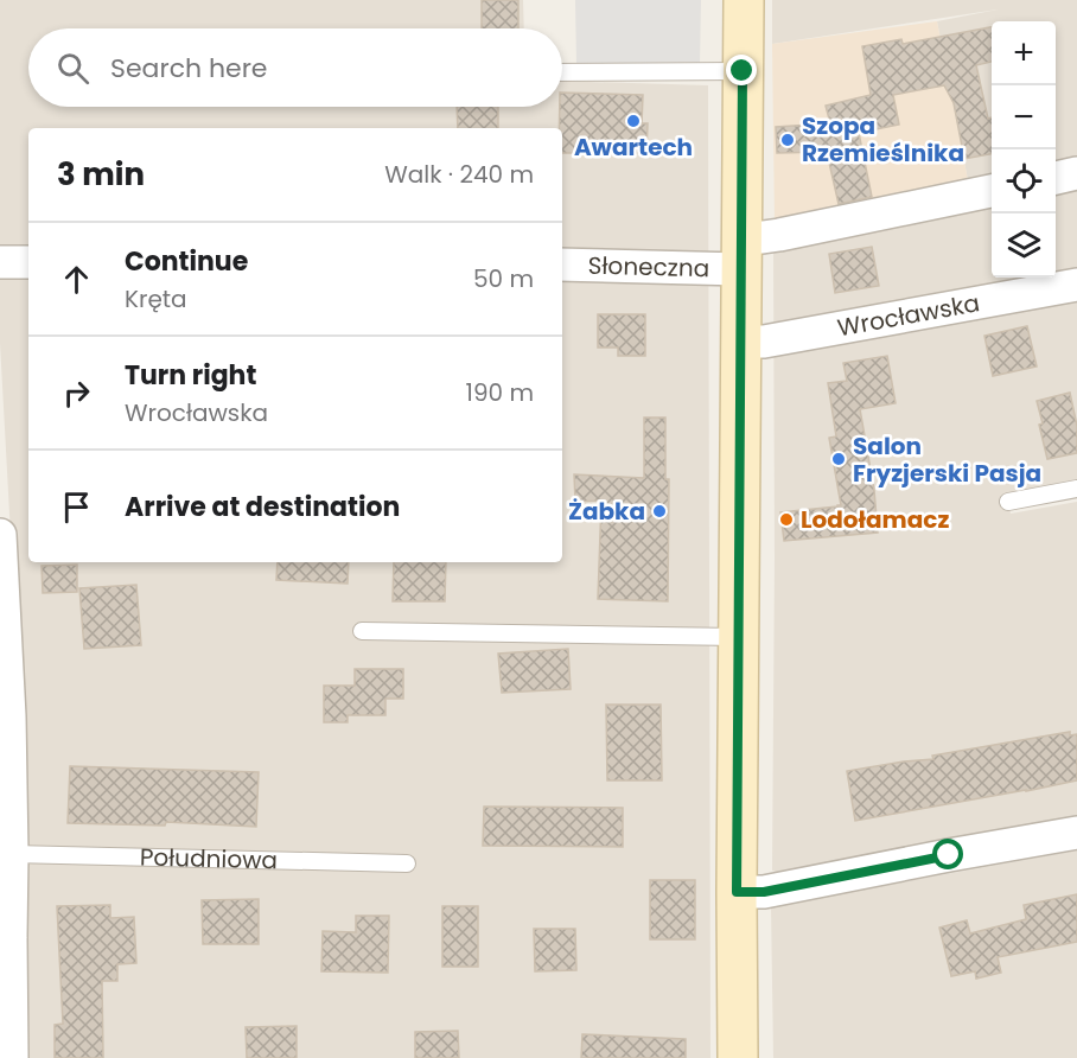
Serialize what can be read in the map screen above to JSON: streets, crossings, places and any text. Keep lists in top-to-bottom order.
{
  "streets": {
    "street": ["Słoneczna", "Wrocławska"],
    "lane": ["Południowa"]
  },
  "places": [
    "Awartech",
    "Szopa Rzemieślnika",
    "Salon Fryzjerski Pasja",
    "Żabka",
    "Lodołamacz"
  ],
  "page": {
    "map_buttons": ["+", "−"],
    "search": "Search here",
    "heading": ["3 min", "Walk · 240 m"],
    "list": [
      ["Continue", "Kręta", "50 m"],
      ["Turn right", "Wrocławska", "190 m"],
      "Arrive at destination"
    ]
  }
}
